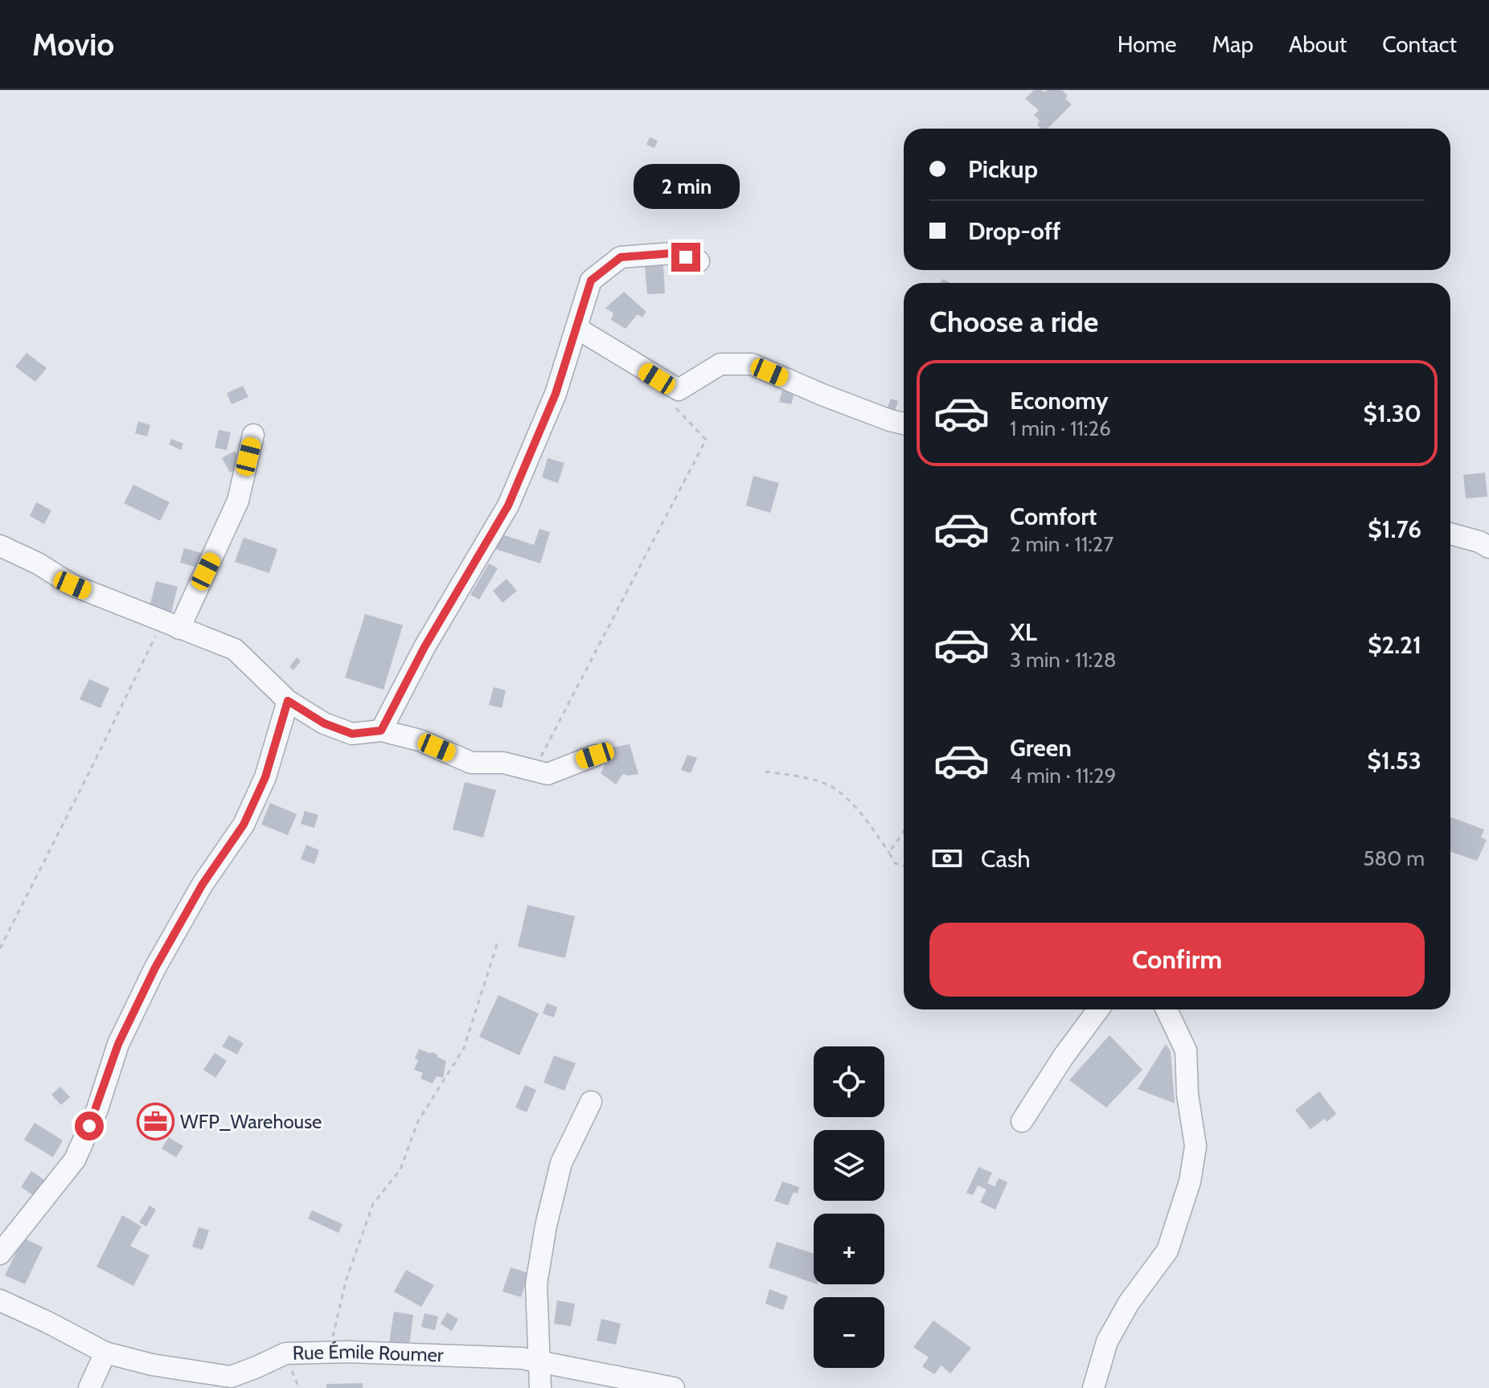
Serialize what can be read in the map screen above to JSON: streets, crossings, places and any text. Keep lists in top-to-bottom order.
{
  "streets": {
    "street": ["Rue Émile Roumer"]
  },
  "places": {
    "office": ["WFP_Warehouse"]
  },
  "page": {
    "header": "Movio",
    "nav": [
      "Home",
      "Map",
      "About",
      "Contact"
    ],
    "banner": ["Pickup", "Drop-off"],
    "bubble": "2 min",
    "heading": "Choose a ride",
    "list": [
      {
        "name": "Economy",
        "note": "1 min · 11:26",
        "value": "$1.30"
      },
      {
        "name": "Comfort",
        "note": "2 min · 11:27",
        "value": "$1.76"
      },
      {
        "name": "XL",
        "note": "3 min · 11:28",
        "value": "$2.21"
      },
      {
        "name": "Green",
        "note": "4 min · 11:29",
        "value": "$1.53"
      }
    ],
    "pay": ["Cash", "580 m"],
    "buttons": "Confirm",
    "map_buttons": ["+", "−"]
  }
}
